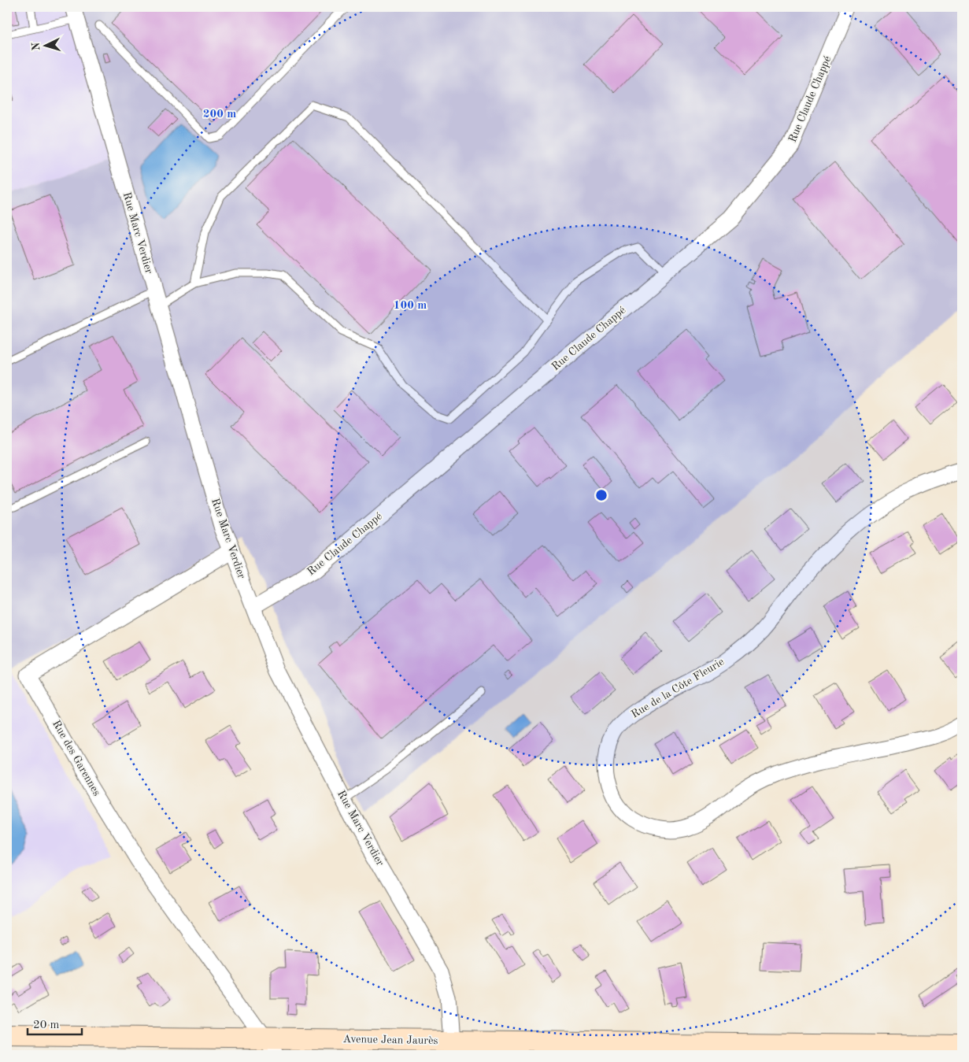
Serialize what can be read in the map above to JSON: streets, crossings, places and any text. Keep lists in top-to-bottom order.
{
  "streets": {
    "main road": ["Avenue Jean Jaurès"],
    "street": [
      "Rue Claude Chappé",
      "Rue Marc Verdier",
      "Rue de la Côte Fleurie",
      "Rue des Garennes"
    ]
  },
  "crossings": [
    ["Rue Claude Chappé", "Rue Marc Verdier"],
    ["Rue Marc Verdier", "Rue des Garennes"],
    ["Rue Marc Verdier", "Avenue Jean Jaurès"],
    ["Rue des Garennes", "Avenue Jean Jaurès"]
  ],
  "scale_bar": "20 m",
  "north": "left",
  "rings": ["200 m", "100 m"]
}
